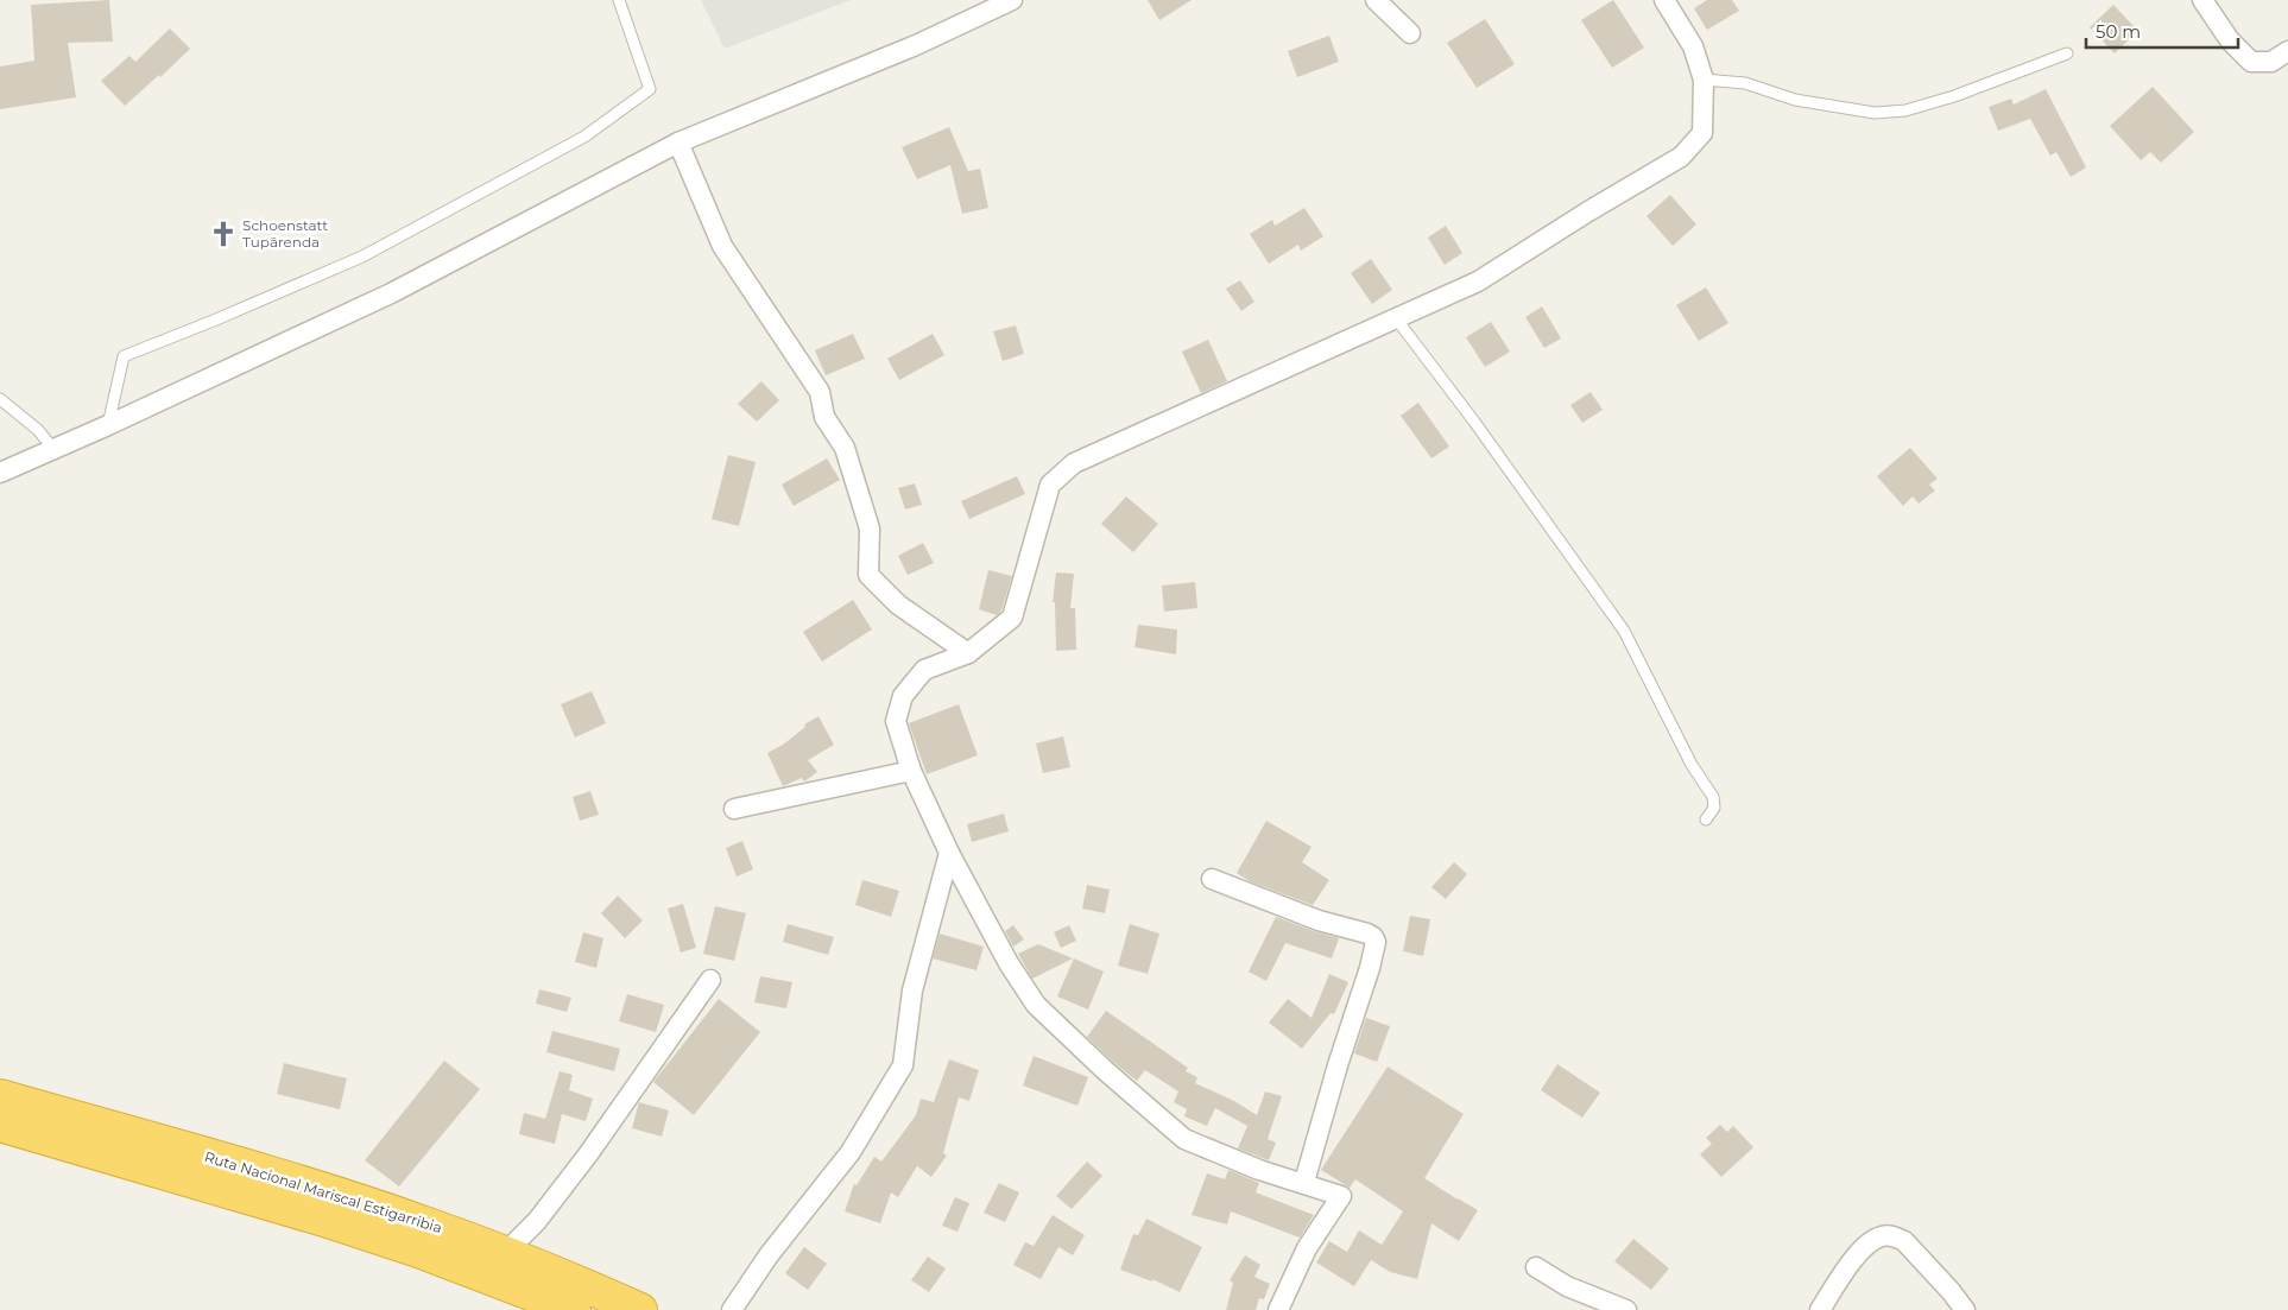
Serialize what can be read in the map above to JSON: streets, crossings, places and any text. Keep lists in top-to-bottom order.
{
  "streets": {
    "highway": ["Ruta Nacional Mariscal Estigarribia"]
  },
  "places": {
    "church": ["Schoenstatt Tupãrenda"]
  },
  "scale_bar": "50 m"
}
